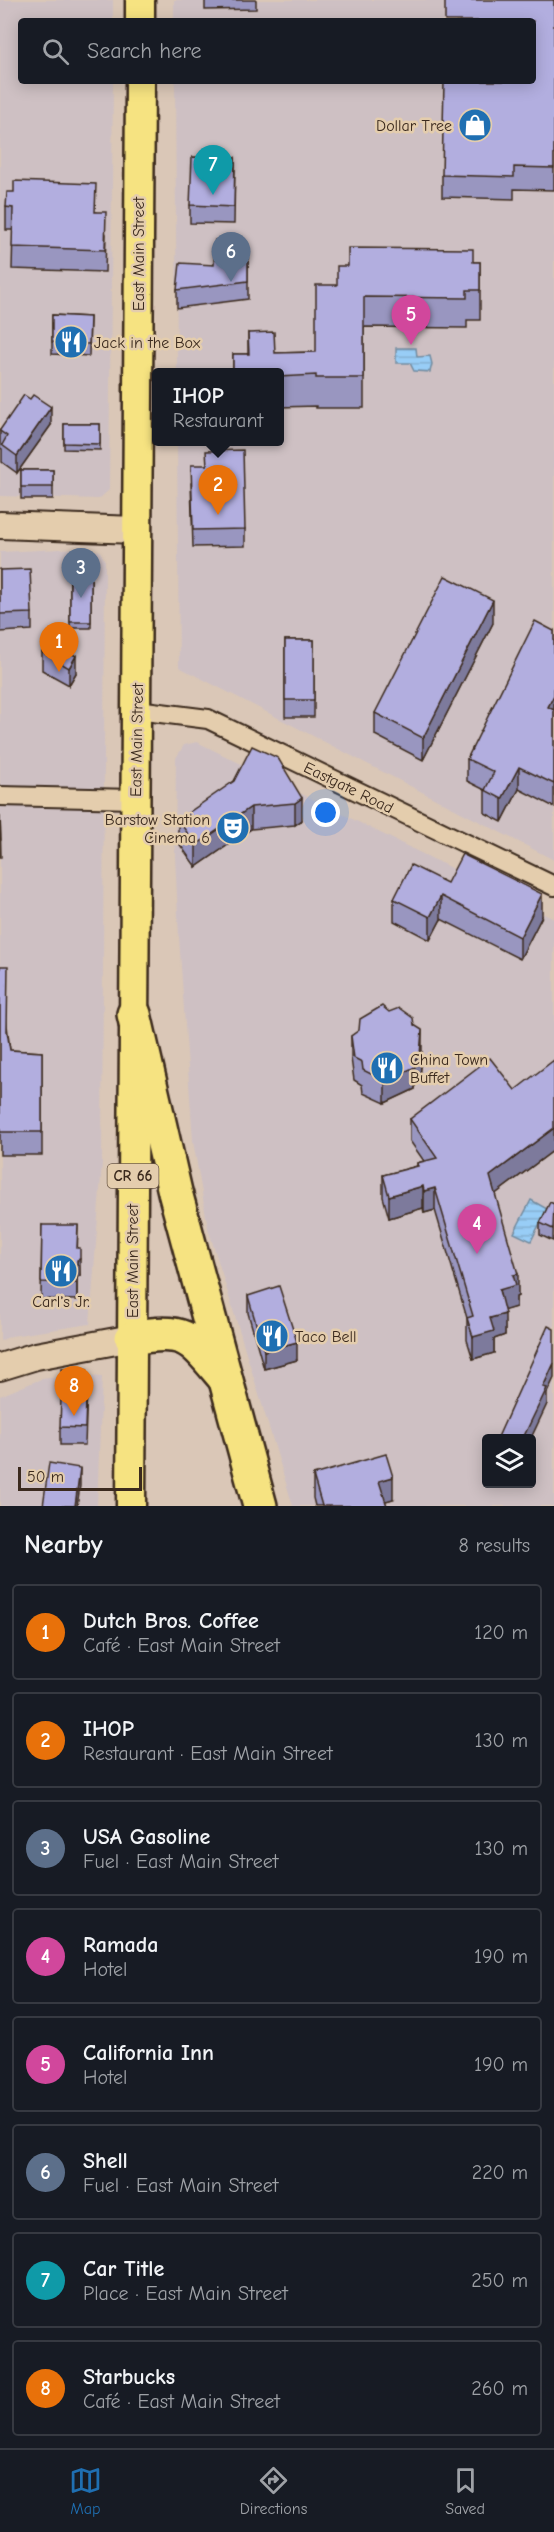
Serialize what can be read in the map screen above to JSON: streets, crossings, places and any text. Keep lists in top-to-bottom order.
{
  "streets": {
    "main road": ["East Main Street", "CR 66"],
    "street": ["Eastgate Road"]
  },
  "crossings": [
    ["East Main Street", "Eastgate Road"]
  ],
  "places": {
    "shop": ["Dollar Tree"],
    "restaurant": [
      "Jack in the Box",
      "China Town Buffet",
      "Carl's Jr.",
      "Taco Bell"
    ],
    "theatre": ["Barstow Station Cinema 6"]
  },
  "scale_bar": "50 m",
  "page": {
    "search": "Search here",
    "pins": [
      "7",
      "6",
      "5",
      "2",
      "3",
      "1",
      "4",
      "8"
    ],
    "popup": ["IHOP", "Restaurant"],
    "scale": "50 m",
    "heading": ["Nearby", "8 results"],
    "list": [
      {
        "mark": "1",
        "name": "Dutch Bros. Coffee",
        "note": "Café · East Main Street",
        "value": "120 m"
      },
      {
        "mark": "2",
        "name": "IHOP",
        "note": "Restaurant · East Main Street",
        "value": "130 m"
      },
      {
        "mark": "3",
        "name": "USA Gasoline",
        "note": "Fuel · East Main Street",
        "value": "130 m"
      },
      {
        "mark": "4",
        "name": "Ramada",
        "note": "Hotel",
        "value": "190 m"
      },
      {
        "mark": "5",
        "name": "California Inn",
        "note": "Hotel",
        "value": "190 m"
      },
      {
        "mark": "6",
        "name": "Shell",
        "note": "Fuel · East Main Street",
        "value": "220 m"
      },
      {
        "mark": "7",
        "name": "Car Title",
        "note": "Place · East Main Street",
        "value": "250 m"
      },
      {
        "mark": "8",
        "name": "Starbucks",
        "note": "Café · East Main Street",
        "value": "260 m"
      }
    ],
    "nav": ["Map", "Directions", "Saved"]
  }
}
